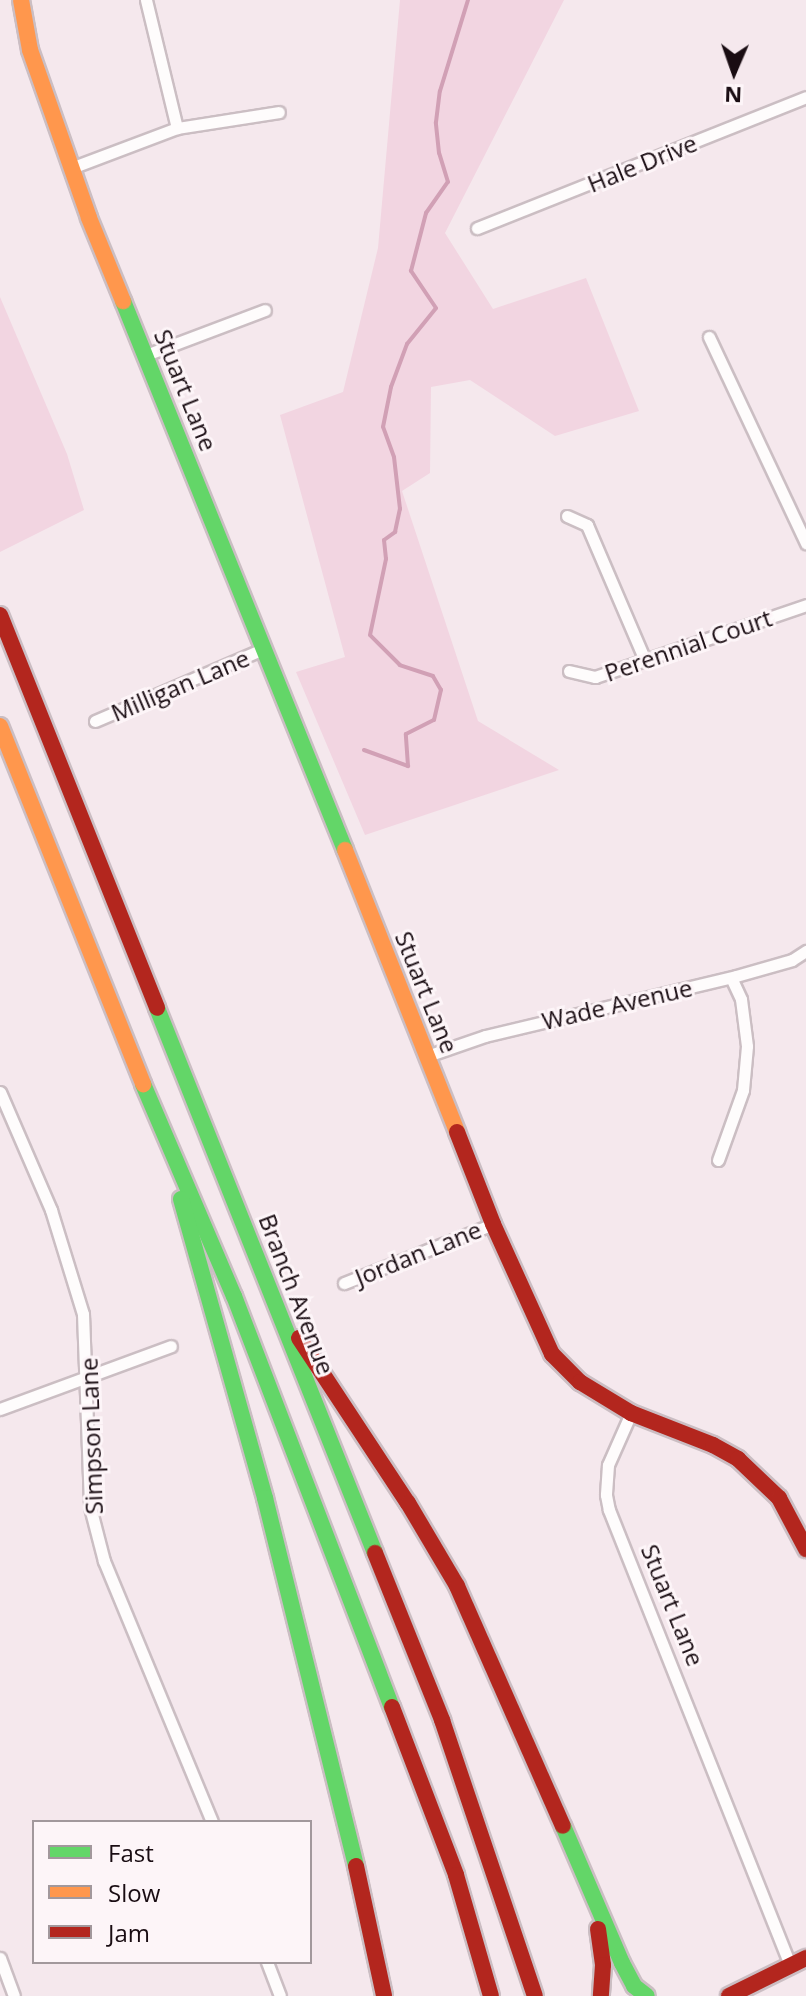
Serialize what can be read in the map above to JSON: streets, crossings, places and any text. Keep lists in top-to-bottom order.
{
  "streets": {
    "main road": ["Stuart Lane", "Branch Avenue"],
    "street": [
      "Hale Drive",
      "Perennial Court",
      "Milligan Lane",
      "Wade Avenue",
      "Jordan Lane",
      "Simpson Lane"
    ]
  },
  "crossings": [
    ["Stuart Lane", "Milligan Lane"],
    ["Stuart Lane", "Wade Avenue"],
    ["Stuart Lane", "Jordan Lane"]
  ],
  "legend": ["Fast", "Slow", "Jam"],
  "north": "bottom"
}
